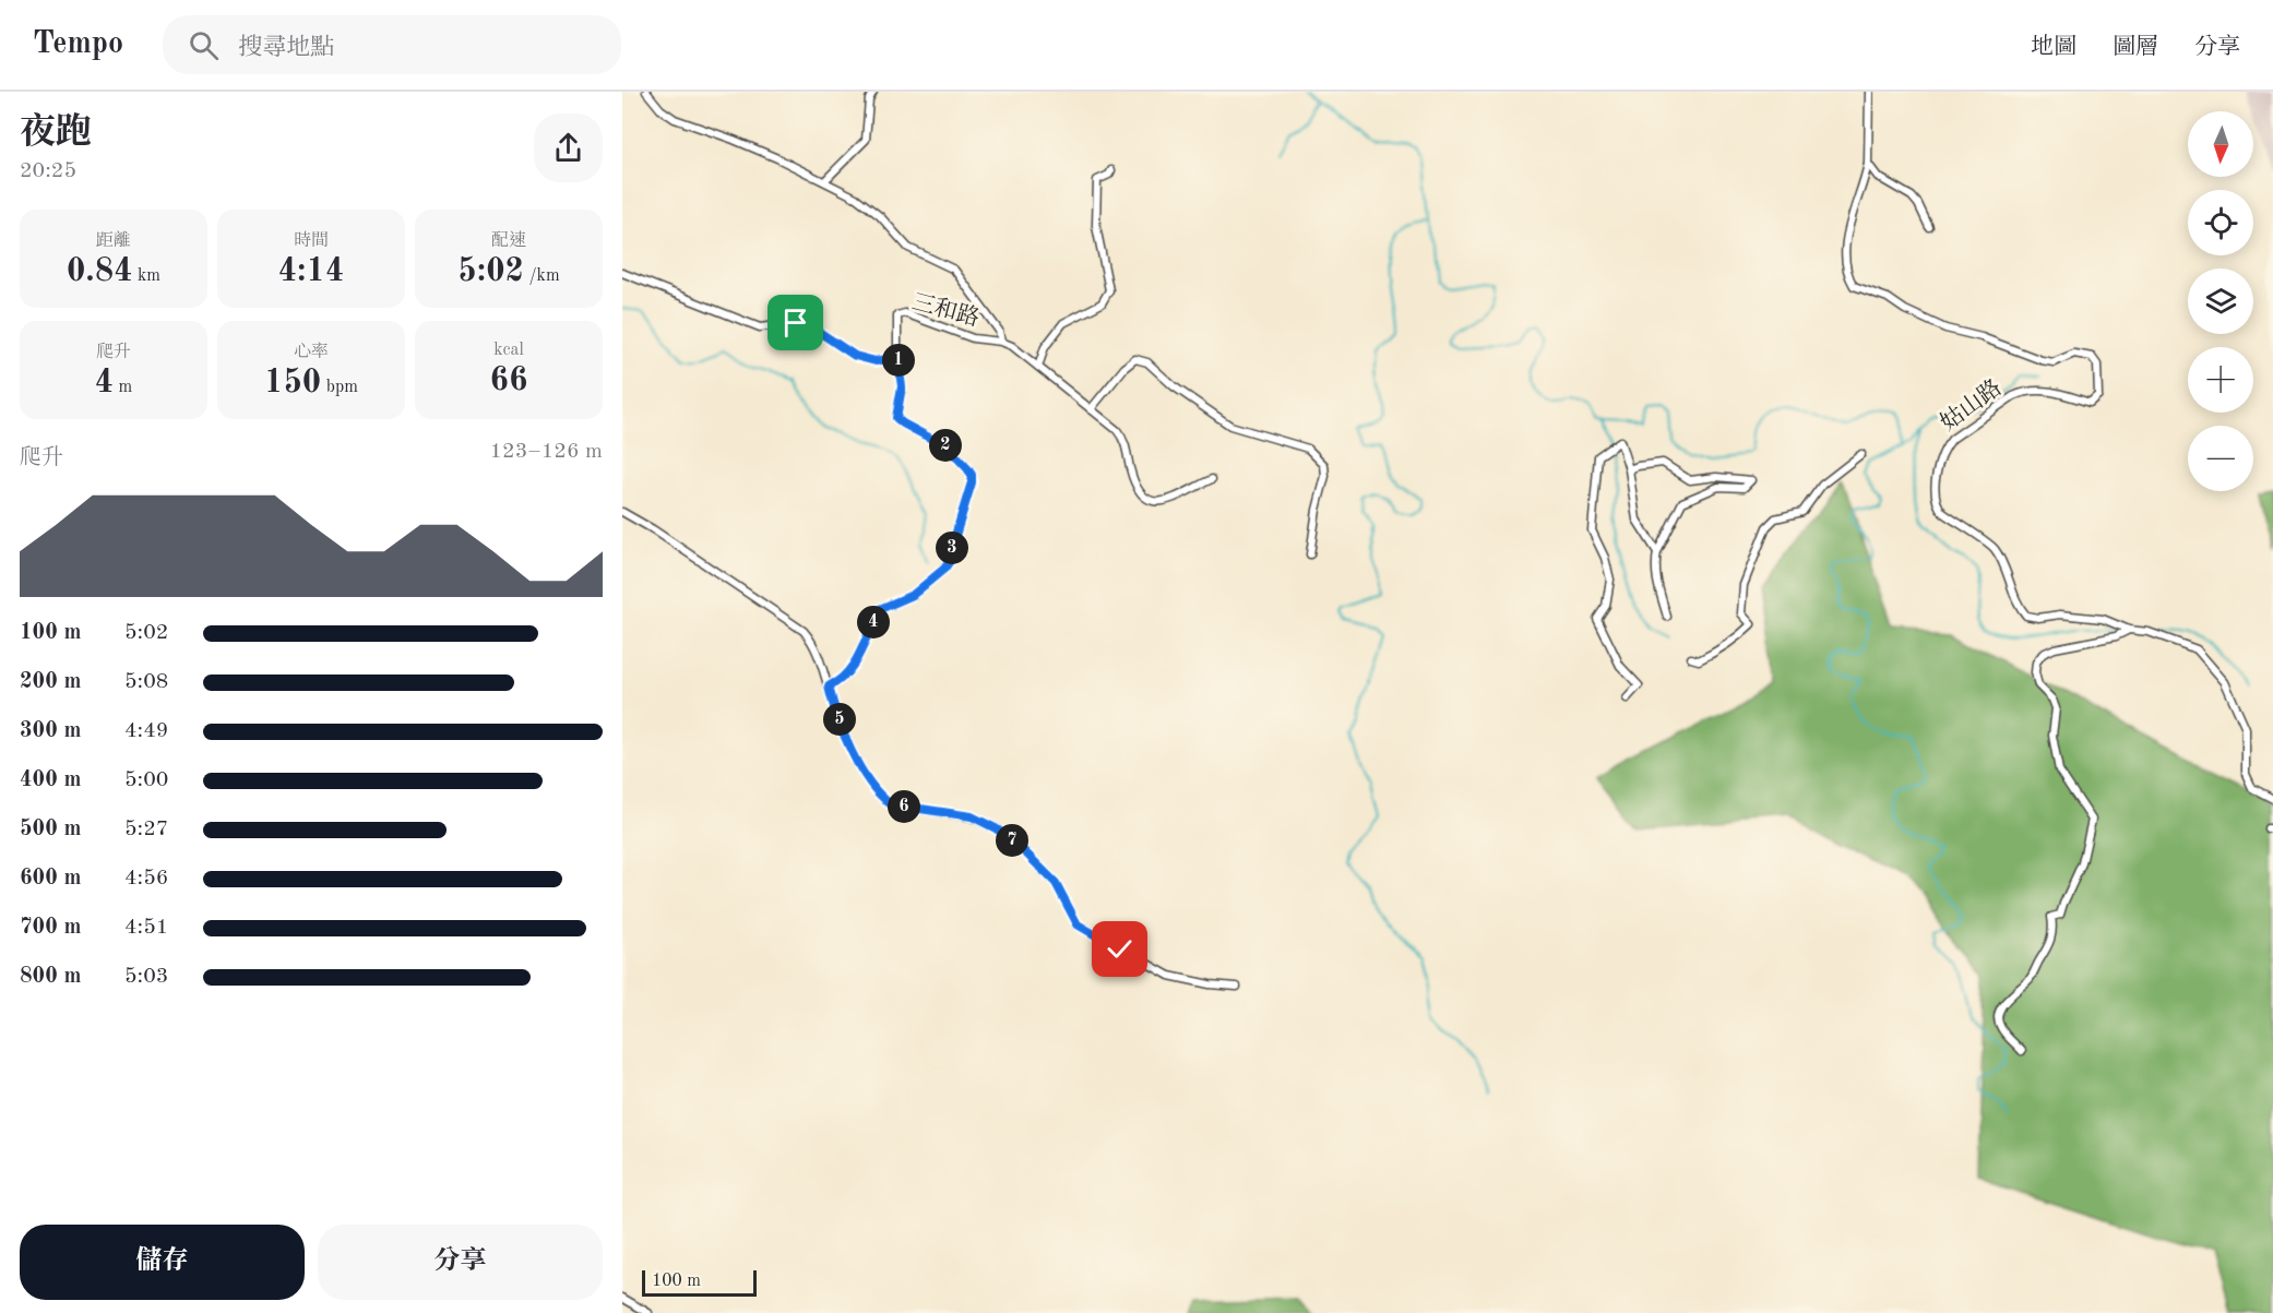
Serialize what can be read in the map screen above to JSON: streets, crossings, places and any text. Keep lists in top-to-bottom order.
{
  "streets": {
    "street": ["三和路", "姑山路"]
  },
  "scale_bar": "100 m",
  "north": "bottom",
  "page": {
    "header": "Tempo",
    "search": "搜尋地點",
    "nav": ["地圖", "圖層", "分享"],
    "heading": ["夜跑", "20:25"],
    "map_buttons": ["+", "−"],
    "stats": [
      ["距離", "0.84 km"],
      ["時間", "4:14"],
      ["配速", "5:02 /km"],
      ["爬升", "4 m"],
      ["心率", "150 bpm"],
      ["kcal", "66"]
    ],
    "pins": [
      "1",
      "2",
      "3",
      "4",
      "5",
      "6",
      "7"
    ],
    "chart": ["爬升", "123–126 m"],
    "list": [
      {
        "name": "100 m",
        "note": "5:02"
      },
      {
        "name": "200 m",
        "note": "5:08"
      },
      {
        "name": "300 m",
        "note": "4:49"
      },
      {
        "name": "400 m",
        "note": "5:00"
      },
      {
        "name": "500 m",
        "note": "5:27"
      },
      {
        "name": "600 m",
        "note": "4:56"
      },
      {
        "name": "700 m",
        "note": "4:51"
      },
      {
        "name": "800 m",
        "note": "5:03"
      }
    ],
    "buttons": ["儲存", "分享"],
    "scale": "100 m"
  }
}
